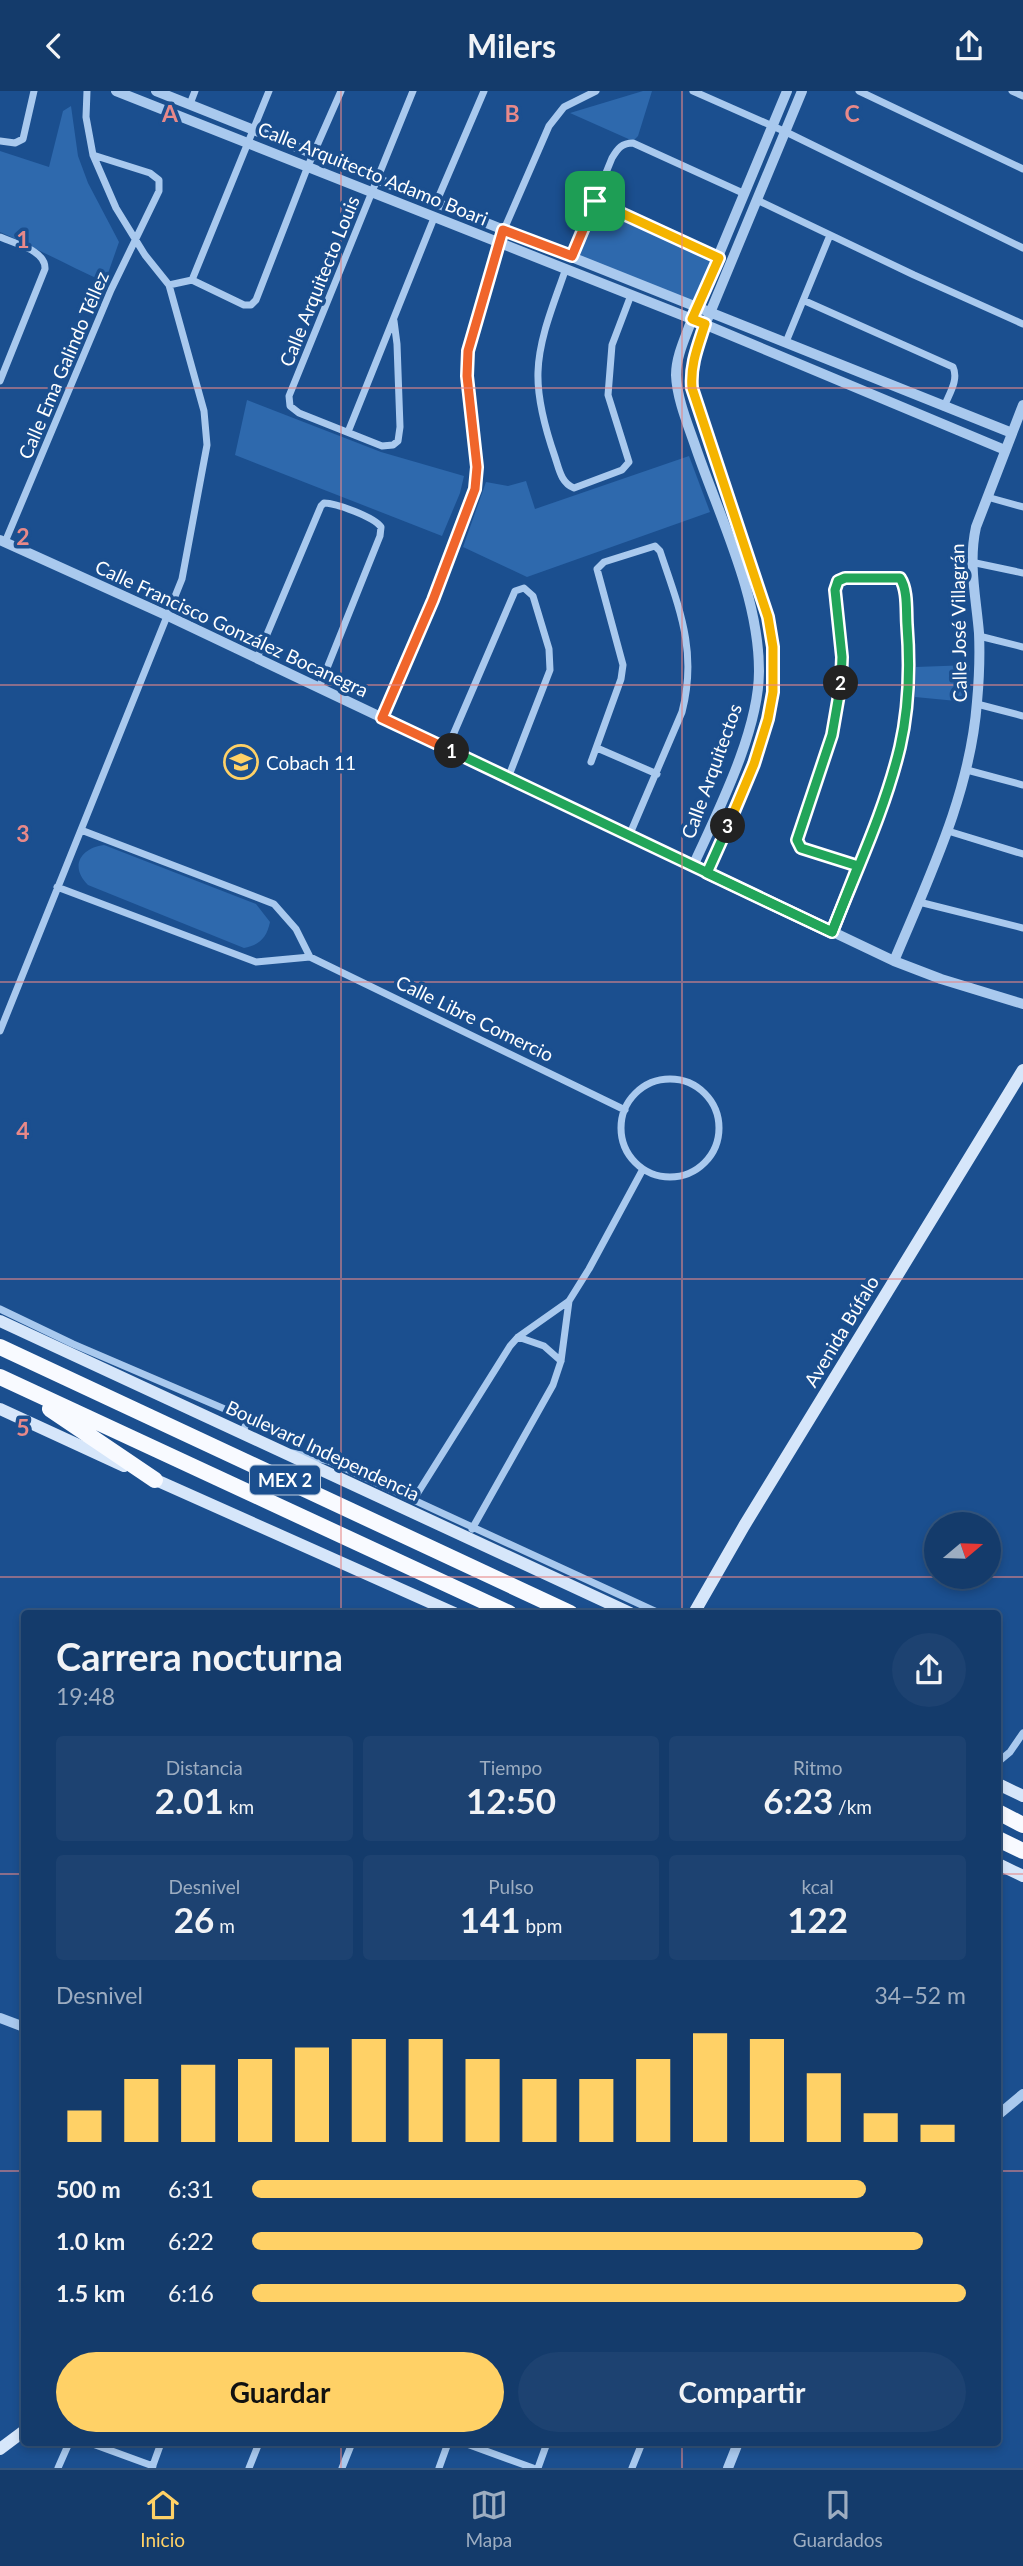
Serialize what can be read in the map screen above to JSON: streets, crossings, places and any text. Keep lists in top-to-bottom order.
{
  "streets": {
    "highway": ["MEX 2"],
    "main road": ["Avenida Búfalo", "Boulevard Independencia"],
    "street": [
      "Calle Arquitecto Adamo Boari",
      "Calle Arquitecto Louis",
      "Calle Ema Galindo Téllez",
      "Calle José Villagrán",
      "Calle Francisco González Bocanegra",
      "Calle Arquitectos",
      "Calle Libre Comercio"
    ]
  },
  "crossings": [
    ["Calle Arquitecto Adamo Boari", "Calle Arquitecto Louis"],
    ["Calle Arquitecto Adamo Boari", "Calle José Villagrán"],
    ["Calle Arquitecto Adamo Boari", "Calle Arquitectos"],
    ["Calle Ema Galindo Téllez", "Calle Francisco González Bocanegra"],
    ["Calle José Villagrán", "Calle Francisco González Bocanegra"],
    ["Calle Francisco González Bocanegra", "Calle Arquitectos"]
  ],
  "places": {
    "school or university": ["Cobach 11"]
  },
  "north": "right",
  "page": {
    "header": "Milers",
    "pins": ["2", "1", "3"],
    "heading": ["Carrera nocturna", "19:48"],
    "stats": [
      ["Distancia", "2.01 km"],
      ["Tiempo", "12:50"],
      ["Ritmo", "6:23 /km"],
      ["Desnivel", "26 m"],
      ["Pulso", "141 bpm"],
      ["kcal", "122"]
    ],
    "chart": ["Desnivel", "34–52 m"],
    "list": [
      {
        "name": "500 m",
        "note": "6:31"
      },
      {
        "name": "1.0 km",
        "note": "6:22"
      },
      {
        "name": "1.5 km",
        "note": "6:16"
      }
    ],
    "buttons": ["Guardar", "Compartir"],
    "tabs": ["Inicio", "Mapa", "Guardados"]
  },
  "grid": {
    "columns": ["A", "B", "C"],
    "rows": [
      "1",
      "2",
      "3",
      "4",
      "5"
    ]
  }
}
